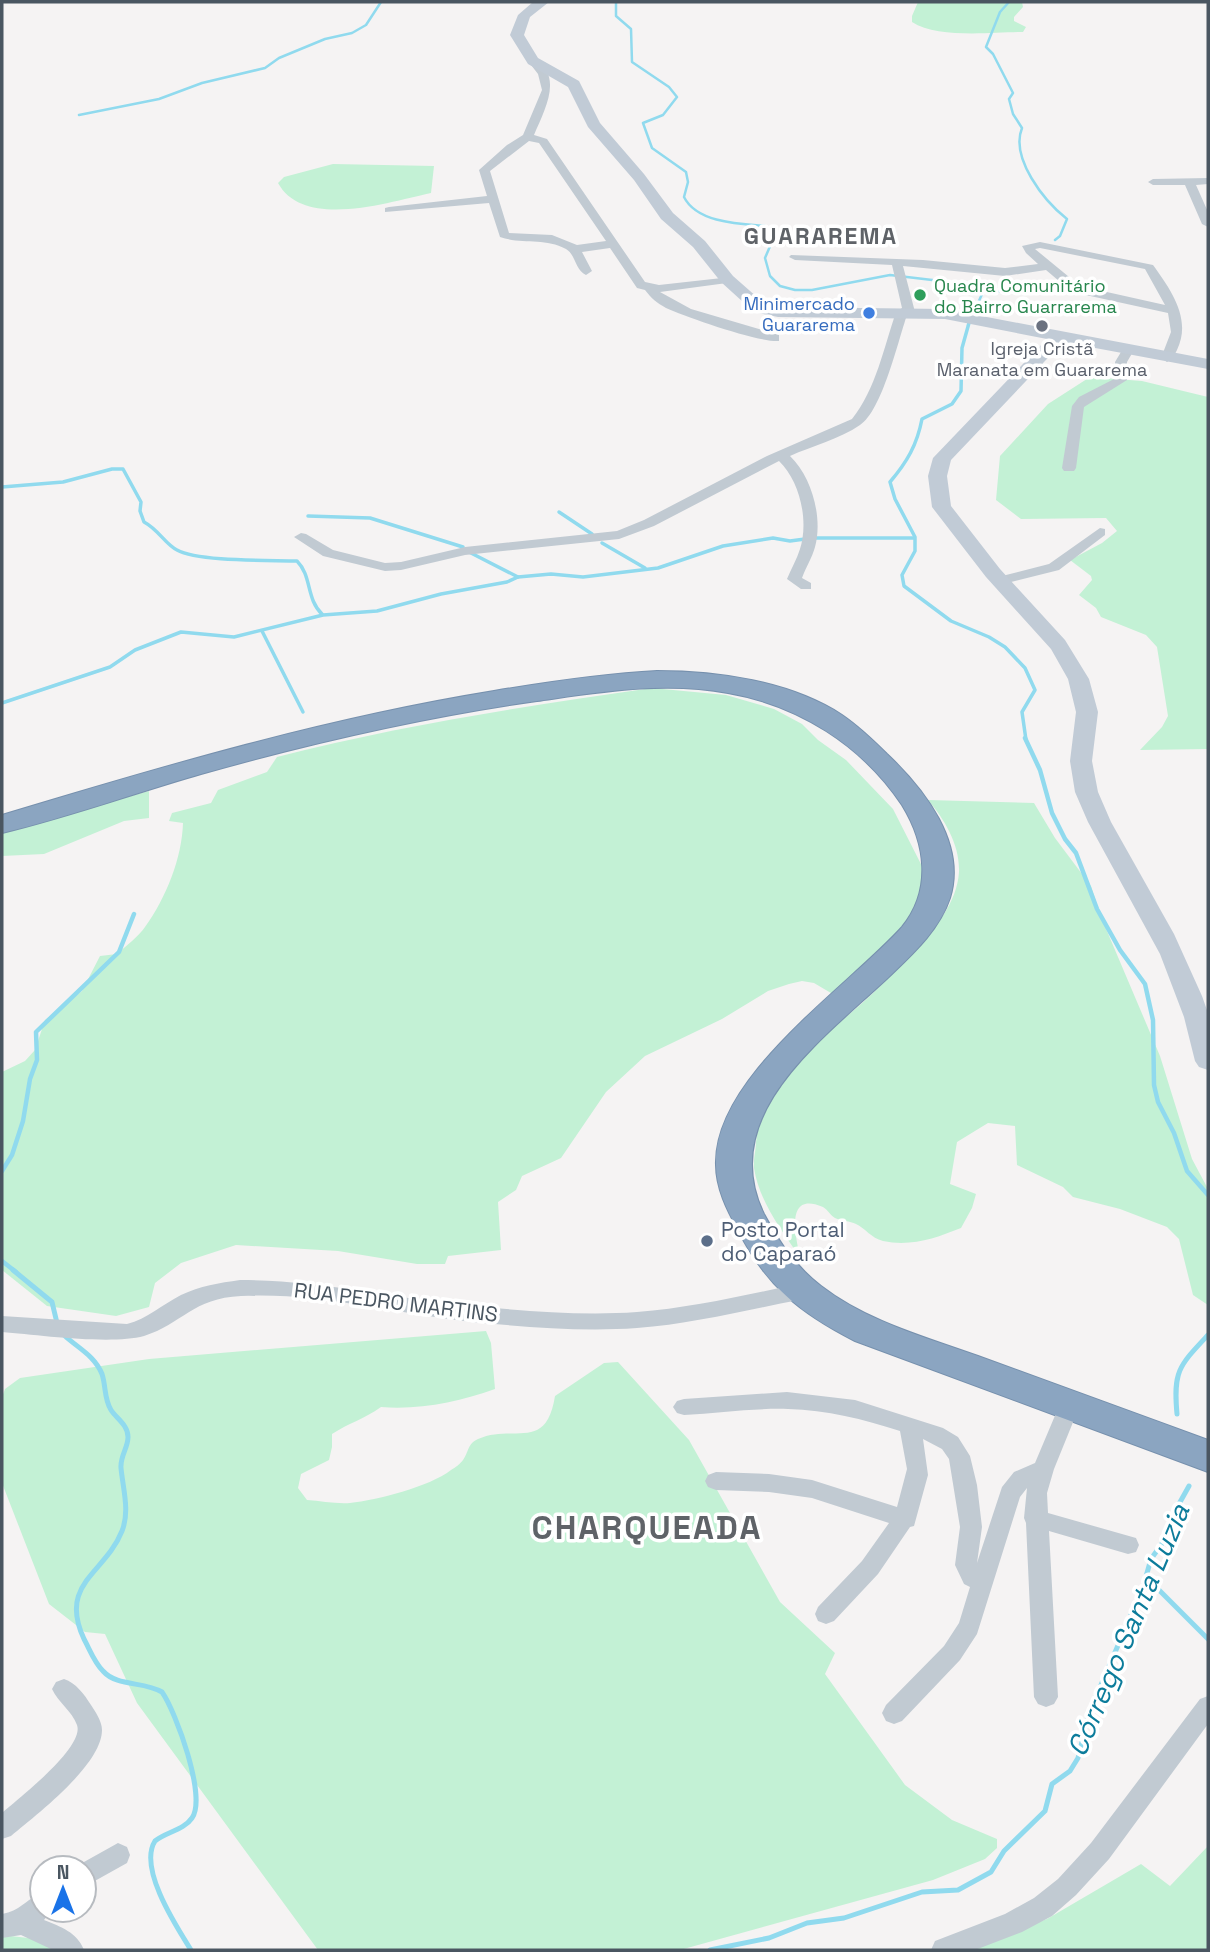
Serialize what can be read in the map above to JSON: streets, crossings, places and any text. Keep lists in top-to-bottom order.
{
  "streets": {
    "street": ["RUA PEDRO MARTINS"]
  },
  "districts": ["GUARAREMA", "CHARQUEADA"],
  "water": ["Córrego Santa Luzia"],
  "places": [
    "Quadra Comunitário do Bairro Guarrarema",
    "Minimercado Guararema",
    "Igreja Cristã Maranata em Guararema",
    "Posto Portal do Caparaó"
  ],
  "north": "top"
}
